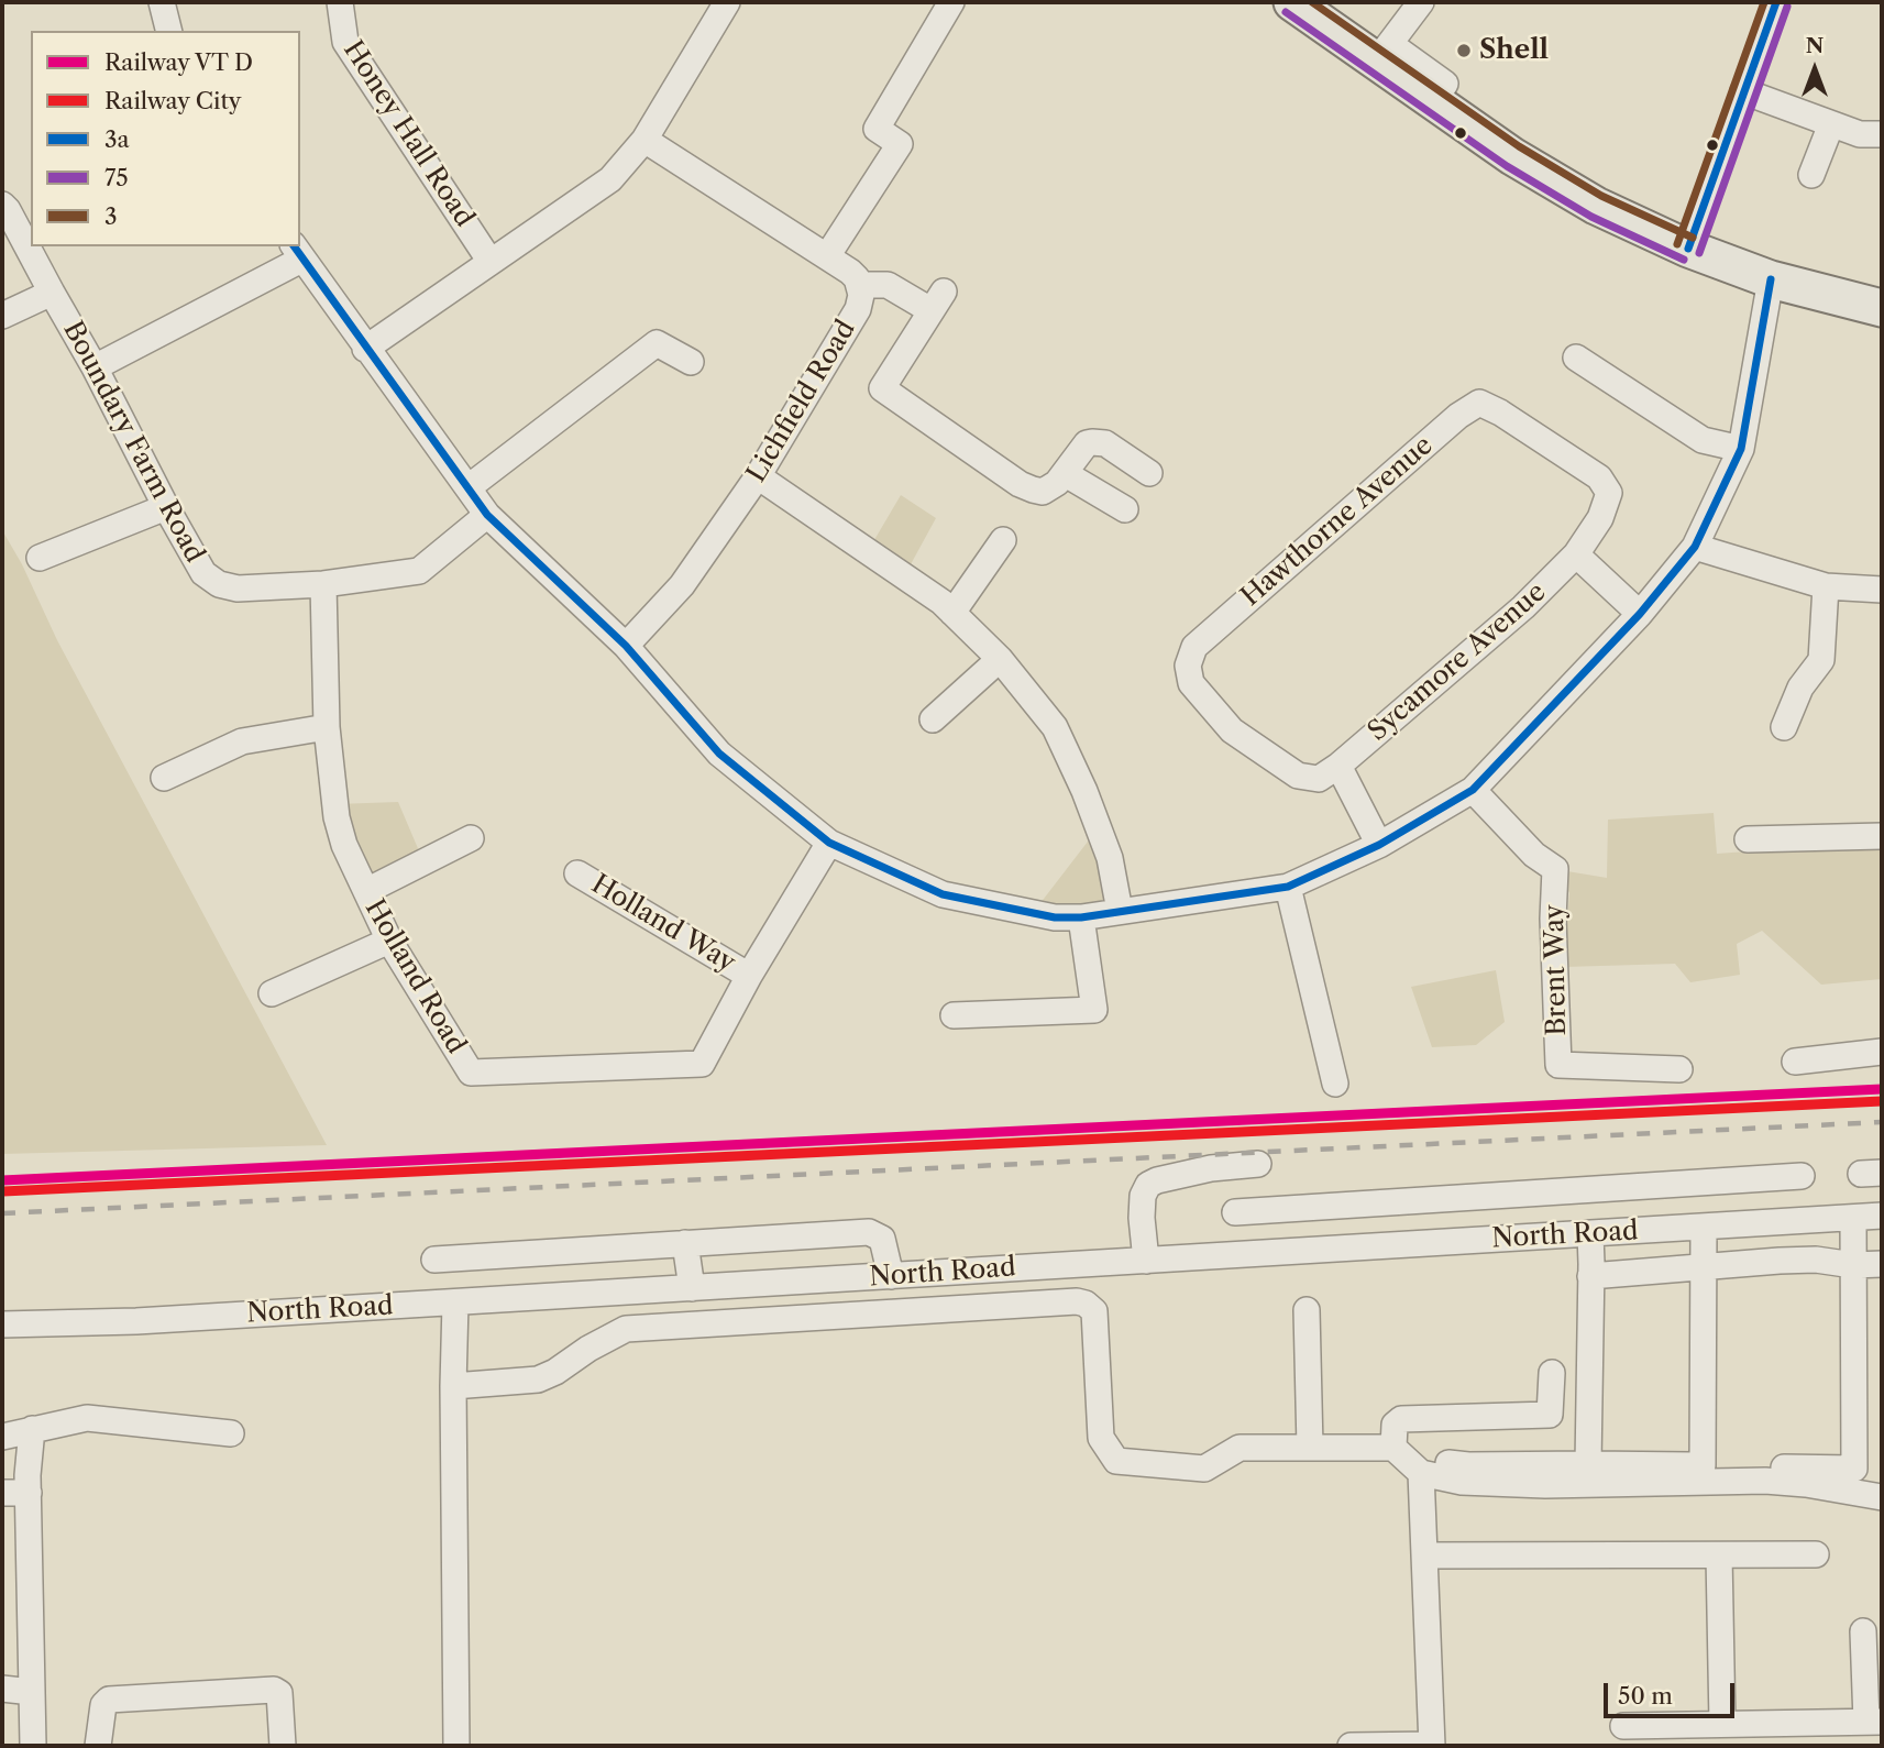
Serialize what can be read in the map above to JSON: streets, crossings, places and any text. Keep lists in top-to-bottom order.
{
  "streets": {
    "street": [
      "Honey Hall Road",
      "Lichfield Road",
      "Boundary Farm Road",
      "Hawthorne Avenue",
      "Sycamore Avenue",
      "Holland Way",
      "Brent Way",
      "Holland Road",
      "North Road"
    ]
  },
  "crossings": [
    ["Boundary Farm Road", "Holland Road"],
    ["Hawthorne Avenue", "Sycamore Avenue"],
    ["Holland Way", "Holland Road"]
  ],
  "places": ["Shell"],
  "lines": [
    "transit line 3a",
    "transit line 3",
    "transit line 75",
    "rail line City"
  ],
  "legend": [
    "Railway VT D",
    "Railway City",
    "3a",
    "75",
    "3"
  ],
  "scale_bar": "50 m",
  "north": "top"
}
